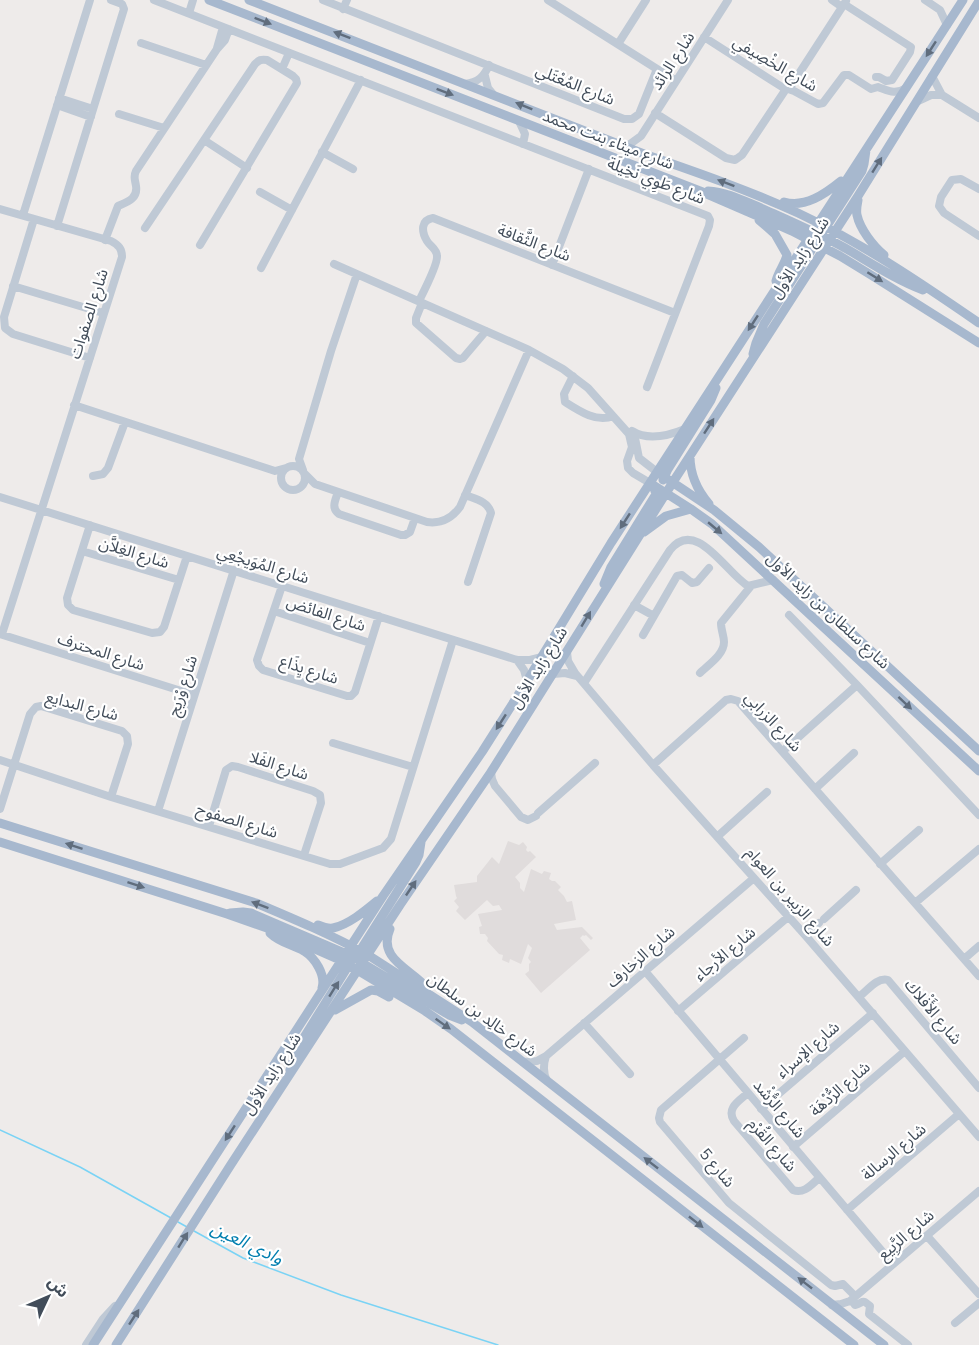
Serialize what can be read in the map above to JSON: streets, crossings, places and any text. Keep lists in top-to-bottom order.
{
  "streets": {
    "main road": [
      "شارع ميثاء بنت محمد",
      "شارع زايد الأول",
      "شارع سلطان بن زايد الأول",
      "شارع خالِد بن سلطان"
    ],
    "street": [
      "شارع الرائد",
      "شارع الخْصِيفي",
      "شارع المُعْتَلي",
      "شارع طَوِي نَخِيلَة",
      "شارع الثَّقافة",
      "شارع الصفوات",
      "شارع الغِلاَّن",
      "شارع المُوَيجْعِي",
      "شارع الفائض",
      "شارع المحترف",
      "شارع يِذَاع",
      "شارع وْرَيج",
      "شارع البدايع",
      "شارع الزرابي",
      "شارع الفَلا",
      "شارع الصفوح",
      "شارع الزبير بن العوام",
      "شارع الأرجاء",
      "شارع الزخارف",
      "شارع الأَفْلاك",
      "شارع الإسراء",
      "شارع الرُّدْهَة",
      "شارع الرُّشْد",
      "شارع القُرْم",
      "شارع الرسالة",
      "شارع 5",
      "شارع الرَّبِيع"
    ]
  },
  "crossings": [
    ["شارع الرائد", "شارع الخْصِيفي"],
    ["شارع الرائد", "شارع ميثاء بنت محمد"],
    ["شارع ميثاء بنت محمد", "شارع زايد الأول"],
    ["شارع طَوِي نَخِيلَة", "شارع الثَّقافة"],
    ["شارع زايد الأول", "شارع المُوَيجْعِي"],
    ["شارع زايد الأول", "شارع سلطان بن زايد الأول"],
    ["شارع زايد الأول", "شارع الزبير بن العوام"],
    ["شارع زايد الأول", "شارع خالِد بن سلطان"],
    ["شارع الصفوات", "شارع المُوَيجْعِي"],
    ["شارع الصفوات", "شارع المحترف"],
    ["شارع المُوَيجْعِي", "شارع يِذَاع"],
    ["شارع المُوَيجْعِي", "شارع وْرَيج"],
    ["شارع المُوَيجْعِي", "شارع الصفوح"],
    ["شارع الفائض", "شارع يِذَاع"],
    ["شارع المحترف", "شارع وْرَيج"],
    ["شارع وْرَيج", "شارع الصفوح"],
    ["شارع البدايع", "شارع الصفوح"],
    ["شارع البدايع", "شارع خالِد بن سلطان"],
    ["شارع الزرابي", "شارع الزبير بن العوام"],
    ["شارع الفَلا", "شارع الصفوح"],
    ["شارع الزبير بن العوام", "شارع الأرجاء"],
    ["شارع الزبير بن العوام", "شارع الزخارف"],
    ["شارع الزبير بن العوام", "شارع الأَفْلاك"],
    ["شارع الزبير بن العوام", "شارع الإسراء"],
    ["شارع الزبير بن العوام", "شارع الرُّدْهَة"],
    ["شارع الزبير بن العوام", "شارع الرسالة"],
    ["شارع الأرجاء", "شارع الرُّشْد"],
    ["شارع الزخارف", "شارع خالِد بن سلطان"],
    ["شارع الزخارف", "شارع الرُّشْد"],
    ["شارع خالِد بن سلطان", "شارع الرَّبِيع"],
    ["شارع الإسراء", "شارع الرُّشْد"],
    ["شارع الرُّدْهَة", "شارع الرُّشْد"],
    ["شارع الرُّشْد", "شارع القُرْم"],
    ["شارع الرُّشْد", "شارع الرسالة"],
    ["شارع الرُّشْد", "شارع 5"],
    ["شارع الرُّشْد", "شارع الرَّبِيع"],
    ["شارع 5", "شارع الرَّبِيع"]
  ],
  "water": ["وادي العين"],
  "north": "top right"
}
